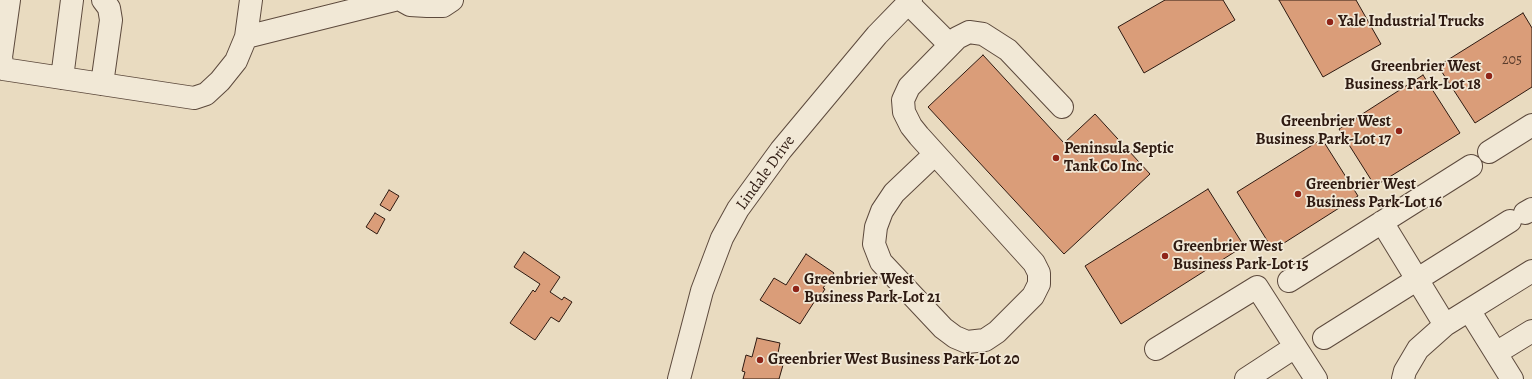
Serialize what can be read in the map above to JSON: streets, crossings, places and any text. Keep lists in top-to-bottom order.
{
  "streets": {
    "street": ["Lindale Drive"]
  },
  "places": [
    "Yale Industrial Trucks",
    "Greenbrier West Business Park-Lot 18",
    "Greenbrier West Business Park-Lot 17",
    "Peninsula Septic Tank Co Inc",
    "Greenbrier West Business Park-Lot 16",
    "Greenbrier West Business Park-Lot 15",
    "Greenbrier West Business Park-Lot 21",
    "Greenbrier West Business Park-Lot 20"
  ],
  "house_numbers": ["205"]
}
